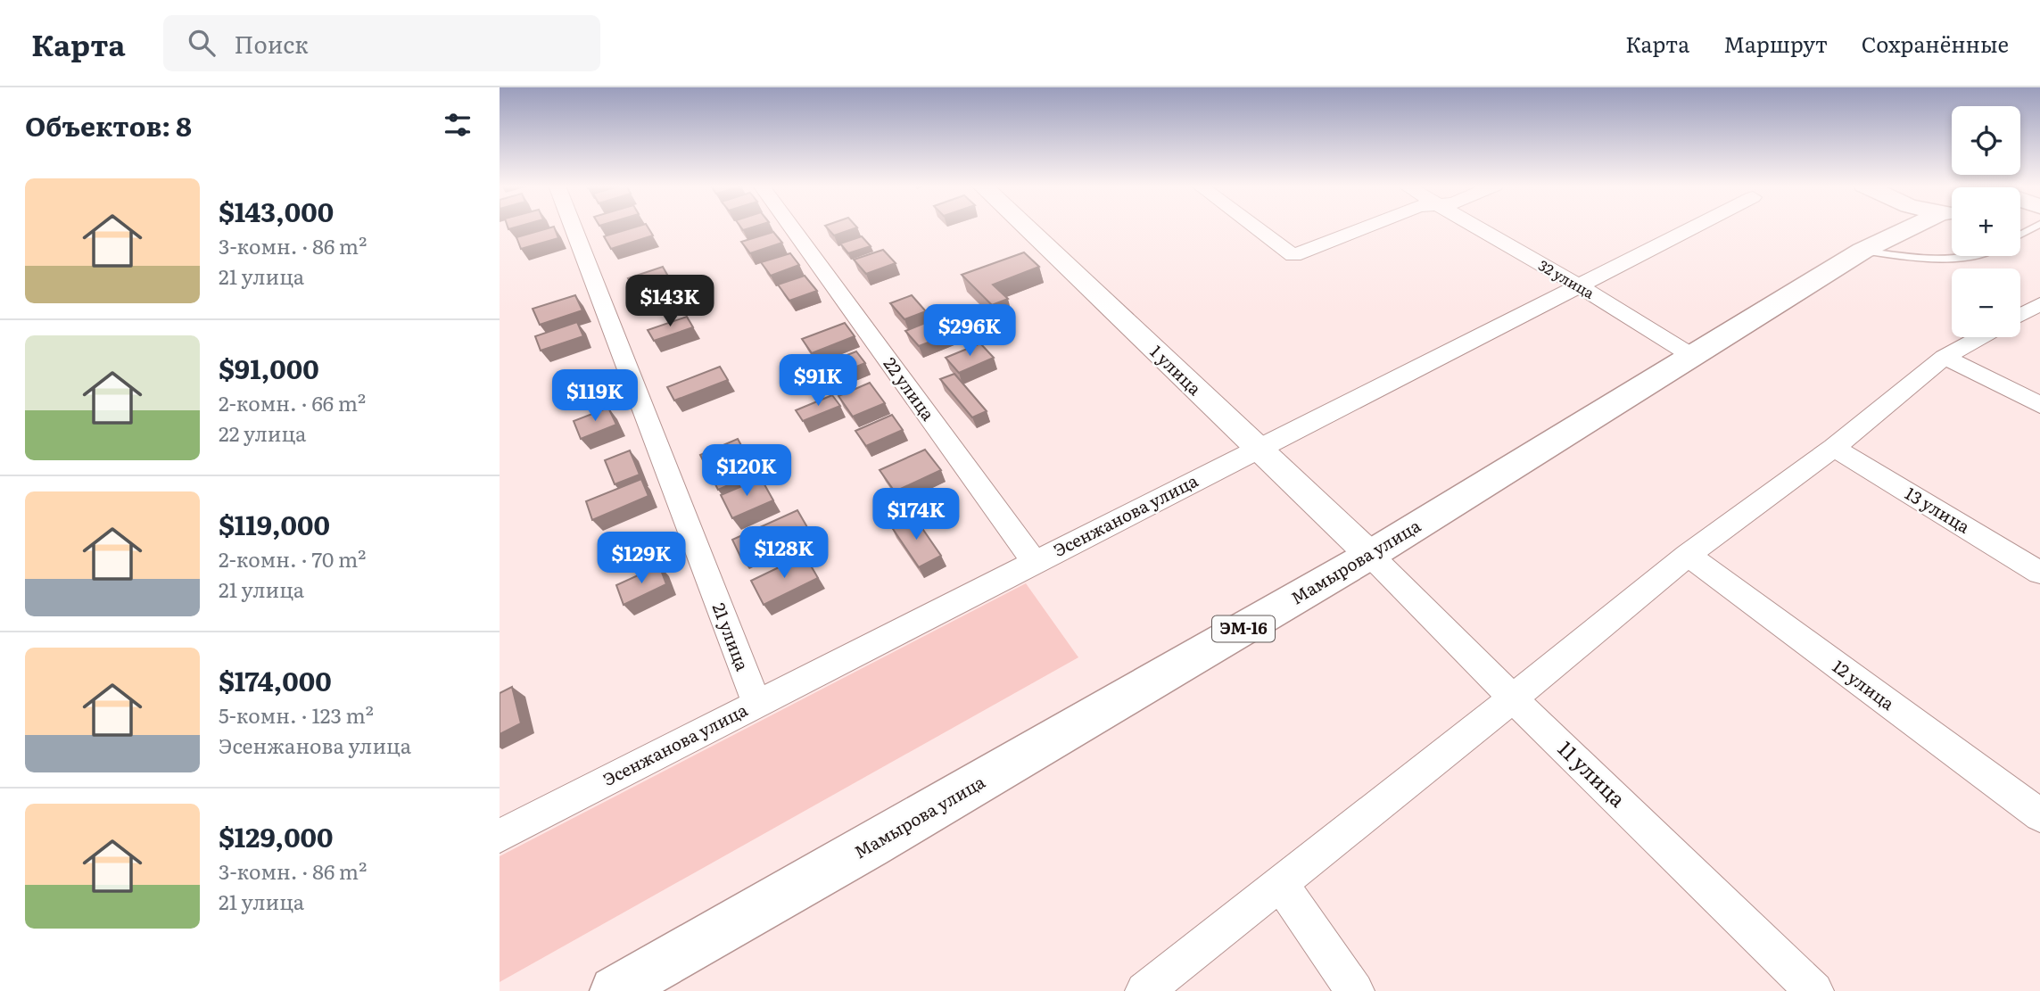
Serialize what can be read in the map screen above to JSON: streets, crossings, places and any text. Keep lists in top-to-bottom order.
{
  "streets": {
    "main road": ["Мамырова улица", "ЭМ-16"],
    "street": [
      "32 улица",
      "1 улица",
      "22 улица",
      "13 улица",
      "Эсенжанова улица",
      "21 улица",
      "12 улица",
      "11 улица"
    ]
  },
  "crossings": [
    ["32 улица", "Эсенжанова улица"],
    ["32 улица", "Мамырова улица"],
    ["1 улица", "Эсенжанова улица"],
    ["1 улица", "Мамырова улица"],
    ["1 улица", "11 улица"],
    ["22 улица", "Эсенжанова улица"],
    ["Эсенжанова улица", "21 улица"],
    ["Мамырова улица", "ЭМ-16"],
    ["Мамырова улица", "11 улица"]
  ],
  "page": {
    "header": "Карта",
    "search": "Поиск",
    "nav": ["Карта", "Маршрут", "Сохранённые"],
    "heading": "Объектов: 8",
    "map_buttons": ["+", "−"],
    "list": [
      {
        "name": "$143,000",
        "note": "3-комн. · 86 m² · 21 улица"
      },
      {
        "name": "$91,000",
        "note": "2-комн. · 66 m² · 22 улица"
      },
      {
        "name": "$119,000",
        "note": "2-комн. · 70 m² · 21 улица"
      },
      {
        "name": "$174,000",
        "note": "5-комн. · 123 m² · Эсенжанова улица"
      },
      {
        "name": "$129,000",
        "note": "3-комн. · 86 m² · 21 улица"
      }
    ],
    "price": [
      "$143K",
      "$296K",
      "$91K",
      "$119K",
      "$120K",
      "$174K",
      "$128K",
      "$129K"
    ]
  }
}
